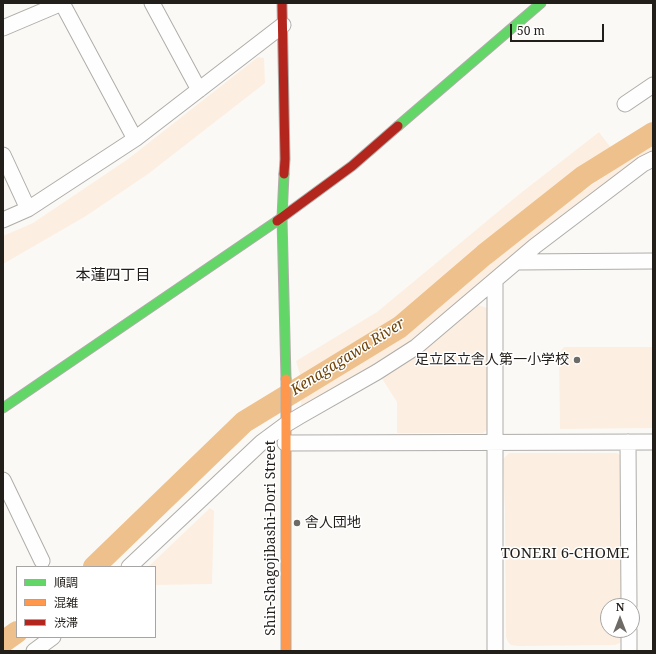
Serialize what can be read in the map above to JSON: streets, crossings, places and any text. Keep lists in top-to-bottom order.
{
  "streets": {
    "street": ["Shin-Shagojibashi-Dori Street"]
  },
  "districts": ["本蓮四丁目", "TONERI 6-CHOME"],
  "water": ["Kenagagawa River"],
  "places": ["足立区立舎人第一小学校", "舎人団地"],
  "legend": ["順調", "混雑", "渋滞"],
  "scale_bar": "50 m",
  "north": "top"
}
